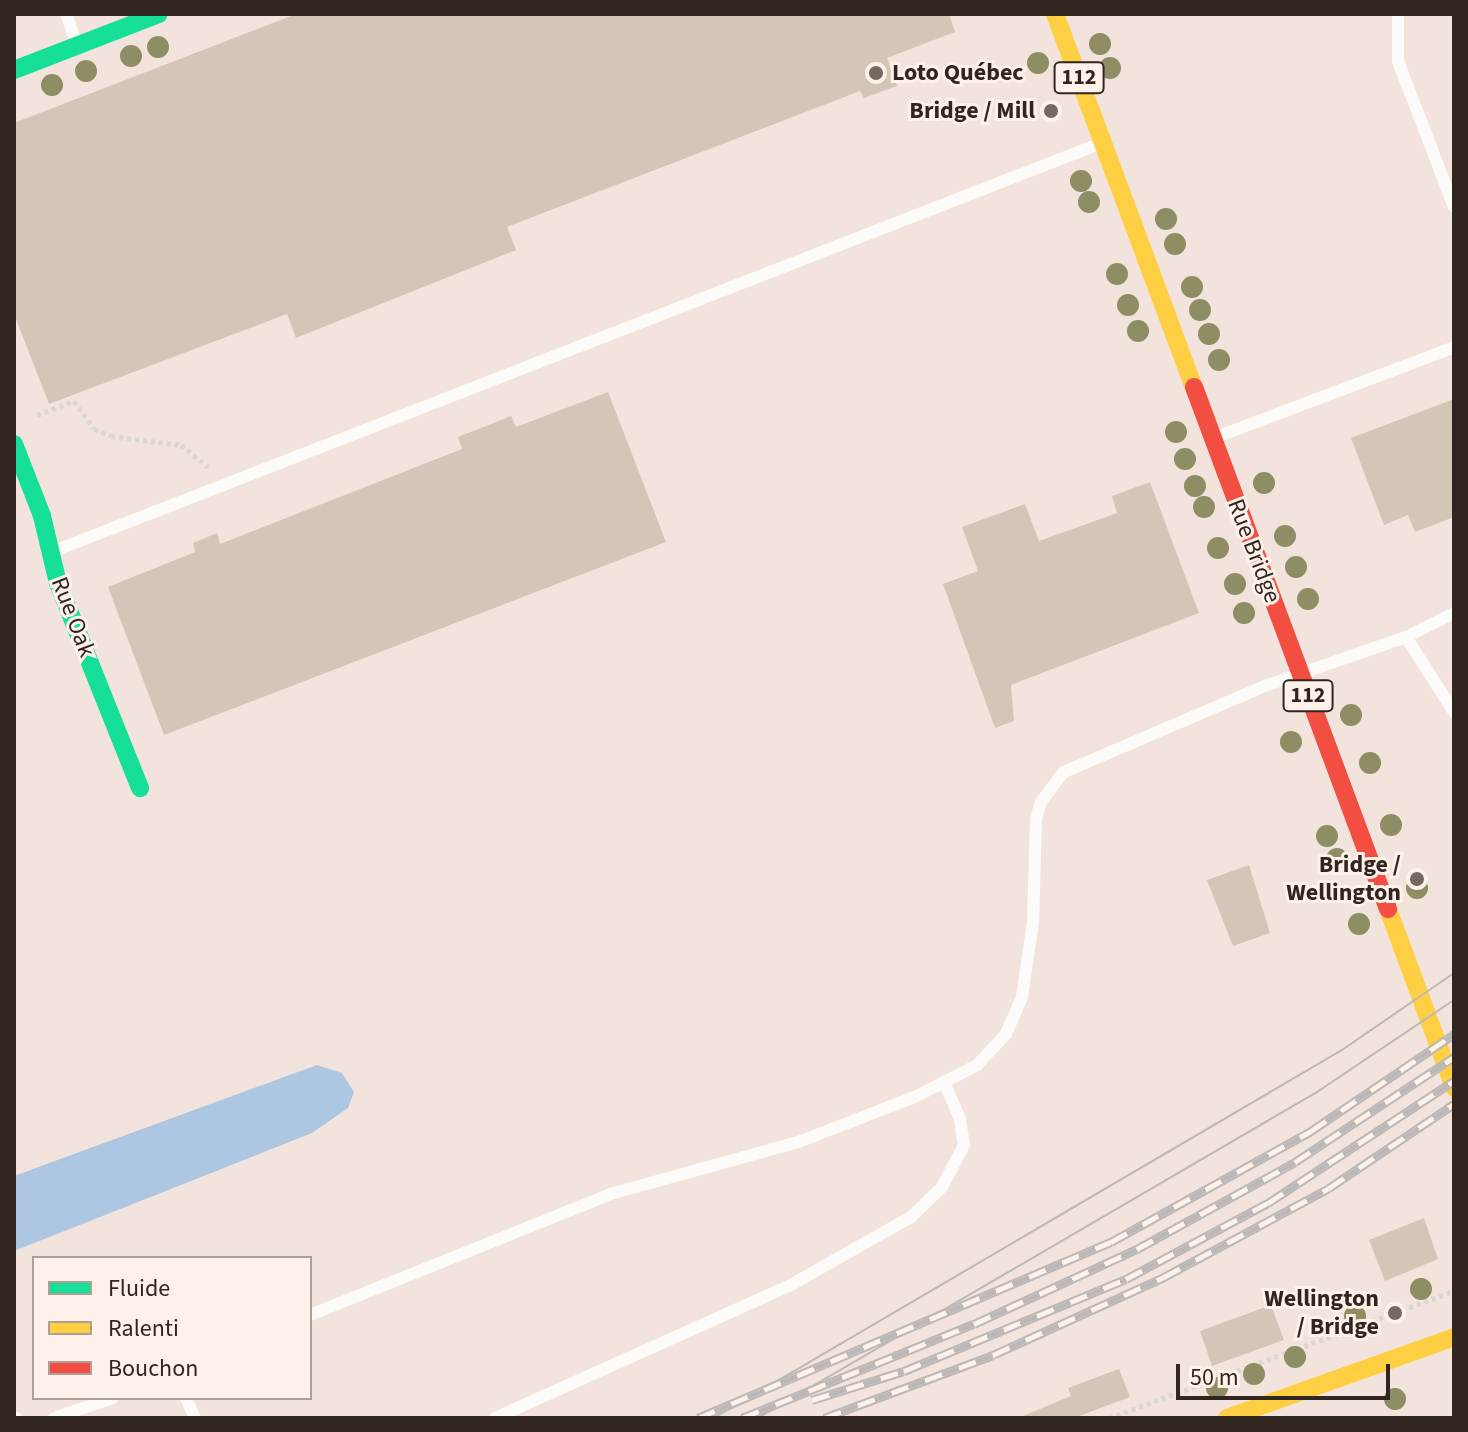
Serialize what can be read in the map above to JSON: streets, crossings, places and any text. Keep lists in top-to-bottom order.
{
  "streets": {
    "main road": ["112", "Rue Bridge", "Rue Oak"]
  },
  "places": [
    "Loto Québec",
    "Bridge / Mill",
    "Bridge / Wellington",
    "Wellington / Bridge"
  ],
  "legend": ["Fluide", "Ralenti", "Bouchon"],
  "scale_bar": "50 m"
}
